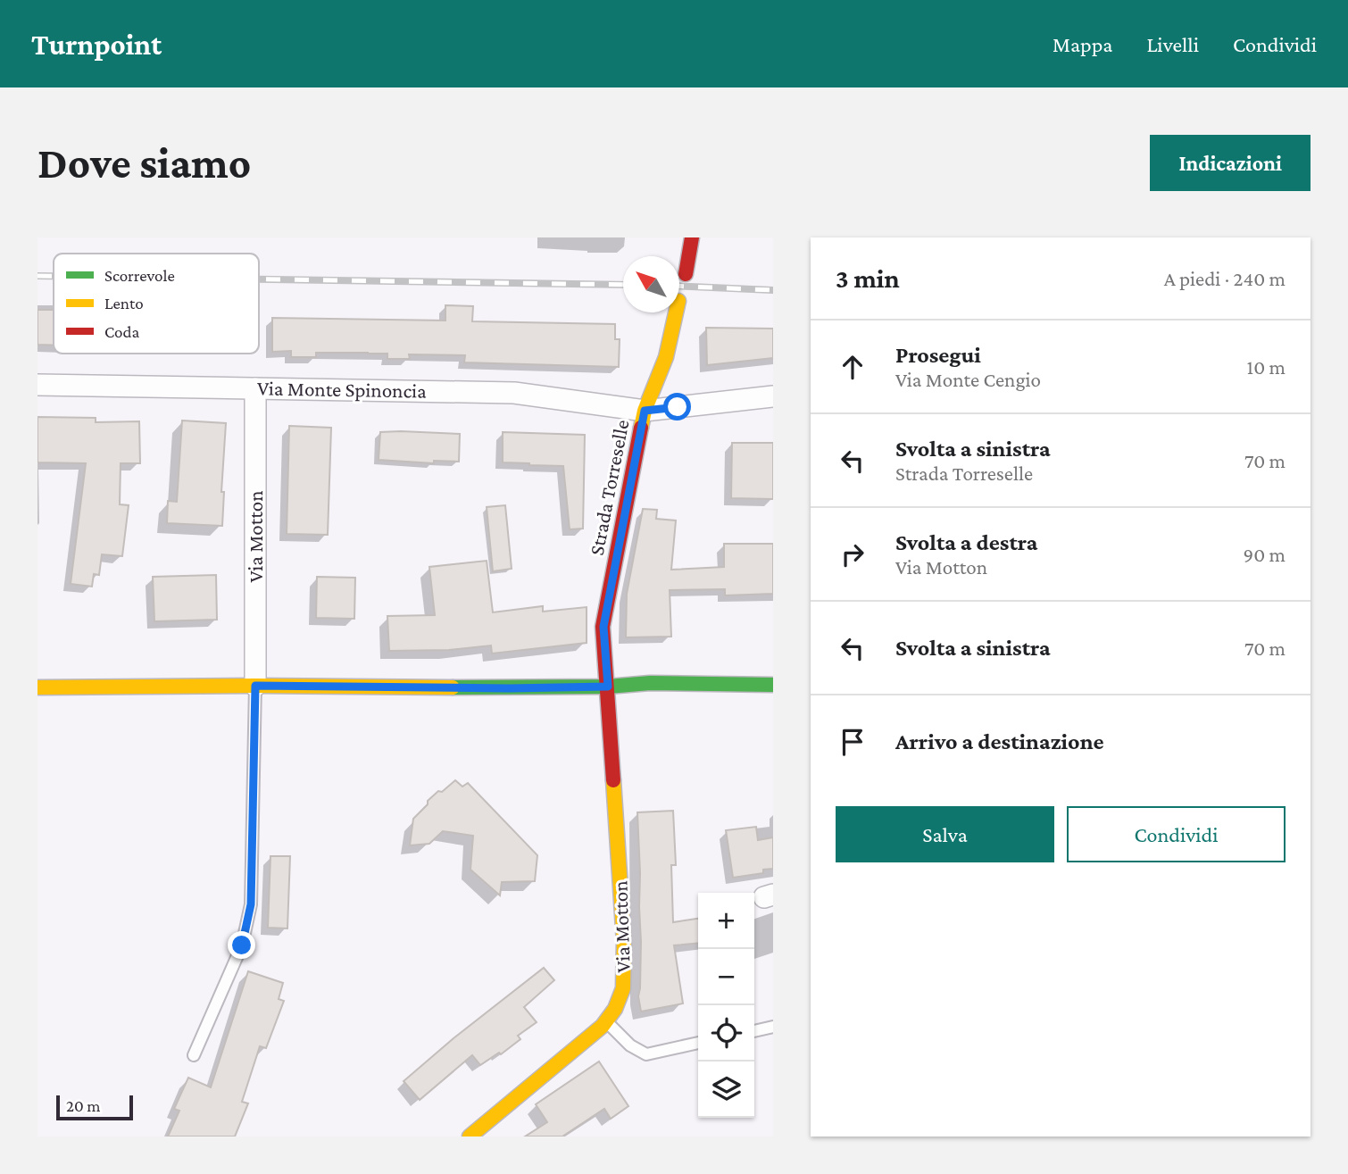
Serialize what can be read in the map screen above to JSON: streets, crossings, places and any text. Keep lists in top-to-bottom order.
{
  "streets": {
    "street": ["Via Monte Spinoncia", "Strada Torreselle", "Via Motton"]
  },
  "crossings": [
    ["Via Monte Spinoncia", "Strada Torreselle"],
    ["Via Monte Spinoncia", "Via Motton"],
    ["Strada Torreselle", "Via Motton"]
  ],
  "legend": ["Scorrevole", "Lento", "Coda"],
  "scale_bar": "20 m",
  "north": "top left",
  "page": {
    "header": "Turnpoint",
    "nav": ["Mappa", "Livelli", "Condividi"],
    "buttons": [
      "Indicazioni",
      ["Salva", "Condividi"]
    ],
    "title": "Dove siamo",
    "heading": ["3 min", "A piedi · 240 m"],
    "list": [
      ["Prosegui", "Via Monte Cengio", "10 m"],
      ["Svolta a sinistra", "Strada Torreselle", "70 m"],
      ["Svolta a destra", "Via Motton", "90 m"],
      ["Svolta a sinistra", "70 m"],
      "Arrivo a destinazione"
    ],
    "map_buttons": ["+", "−"],
    "scale": "20 m"
  }
}
